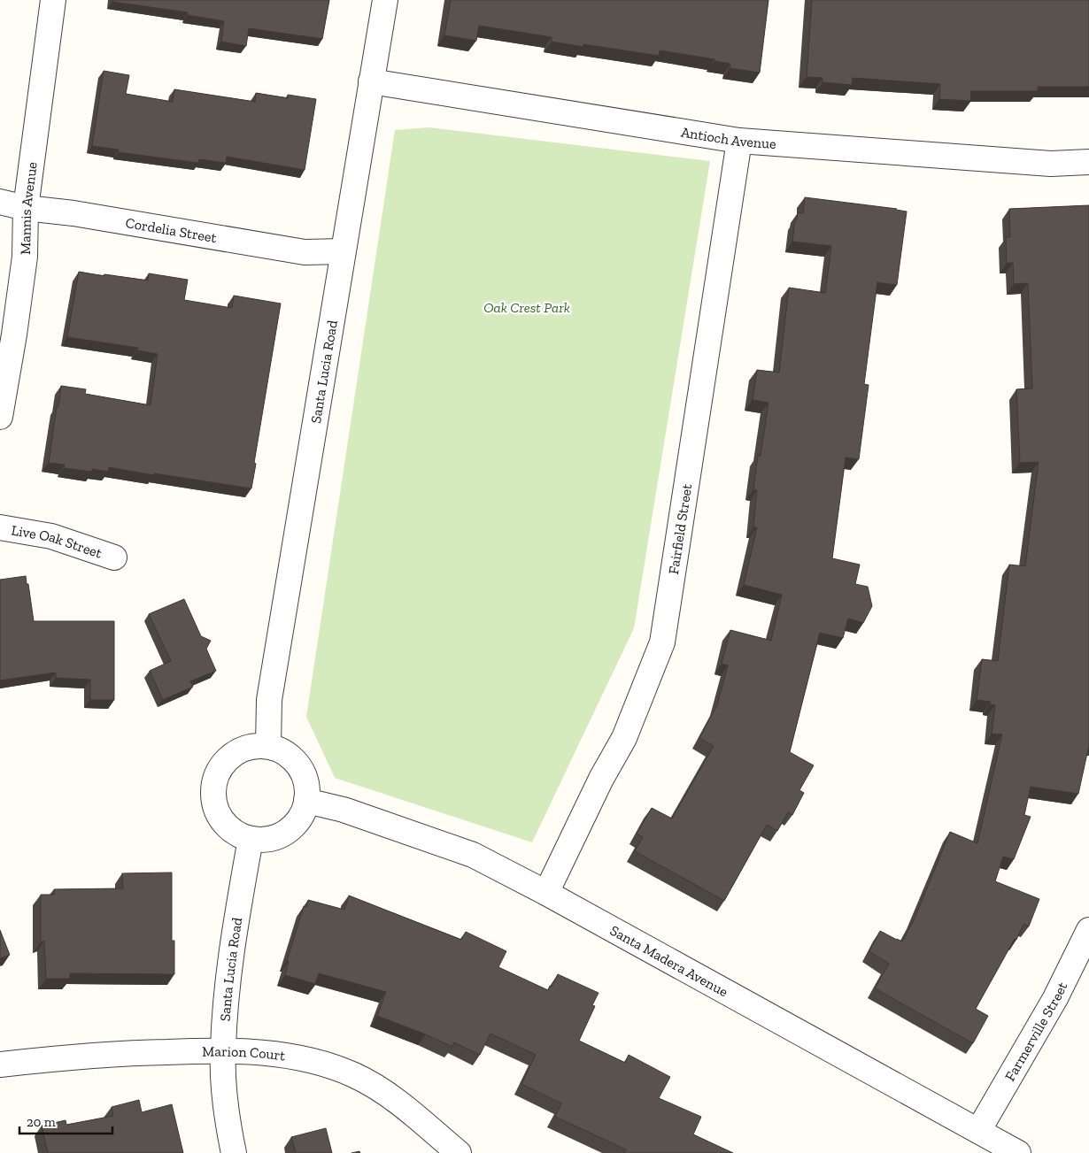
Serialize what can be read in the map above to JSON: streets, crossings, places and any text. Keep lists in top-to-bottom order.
{
  "streets": {
    "street": [
      "Antioch Avenue",
      "Mannis Avenue",
      "Cordelia Street",
      "Santa Lucia Road",
      "Fairfield Street",
      "Live Oak Street",
      "Santa Madera Avenue",
      "Farmerville Street",
      "Marion Court"
    ]
  },
  "crossings": [
    ["Antioch Avenue", "Santa Lucia Road"],
    ["Antioch Avenue", "Fairfield Street"],
    ["Mannis Avenue", "Cordelia Street"],
    ["Cordelia Street", "Santa Lucia Road"],
    ["Santa Lucia Road", "Santa Madera Avenue"],
    ["Santa Lucia Road", "Marion Court"],
    ["Fairfield Street", "Santa Madera Avenue"],
    ["Santa Madera Avenue", "Farmerville Street"]
  ],
  "parks": ["Oak Crest Park"],
  "scale_bar": "20 m"
}
